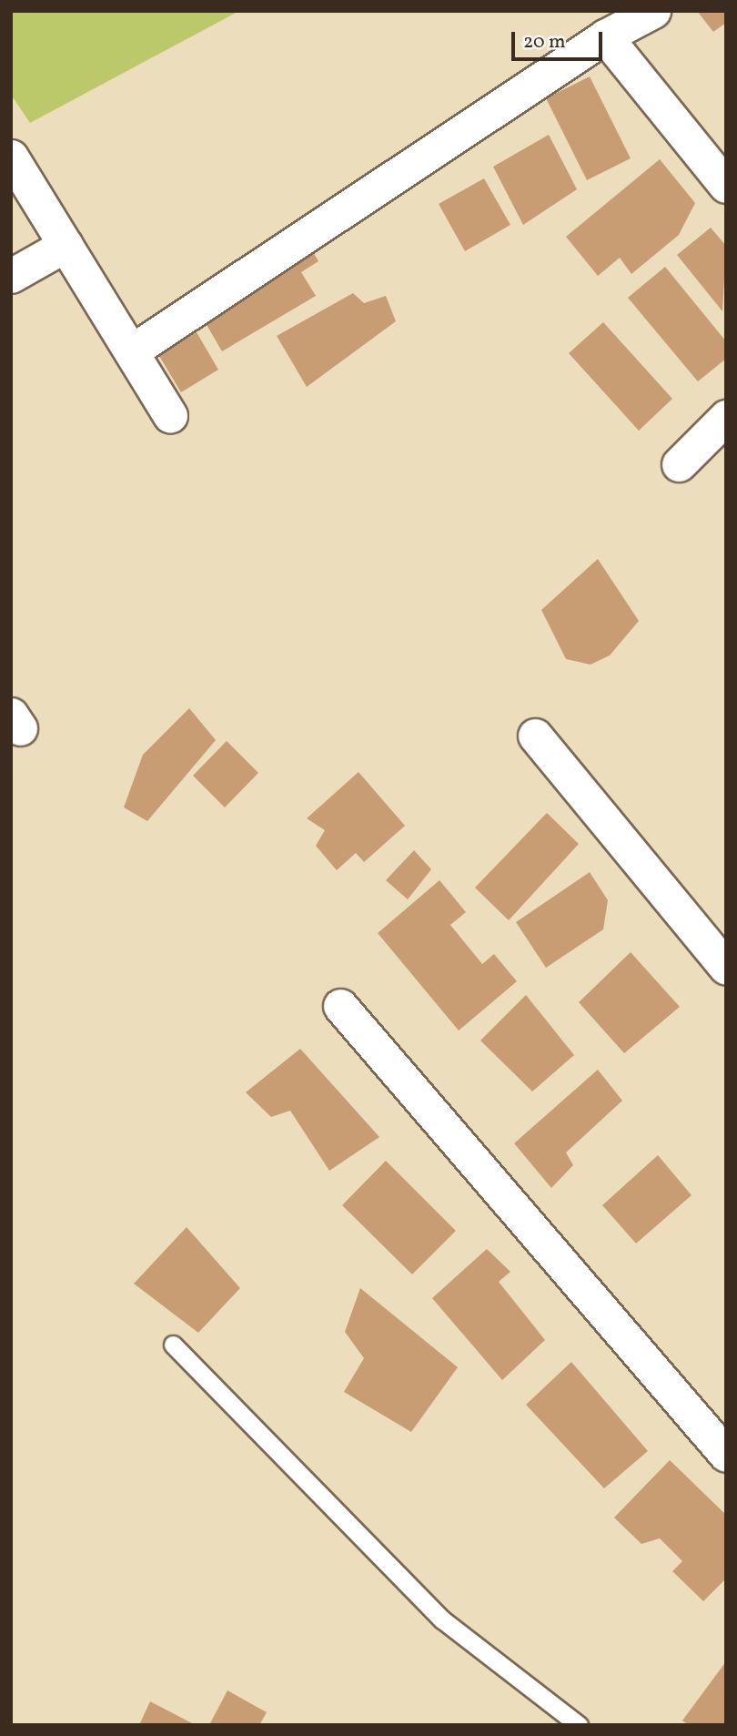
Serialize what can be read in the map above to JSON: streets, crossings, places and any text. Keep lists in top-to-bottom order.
{
  "scale_bar": "20 m"
}
